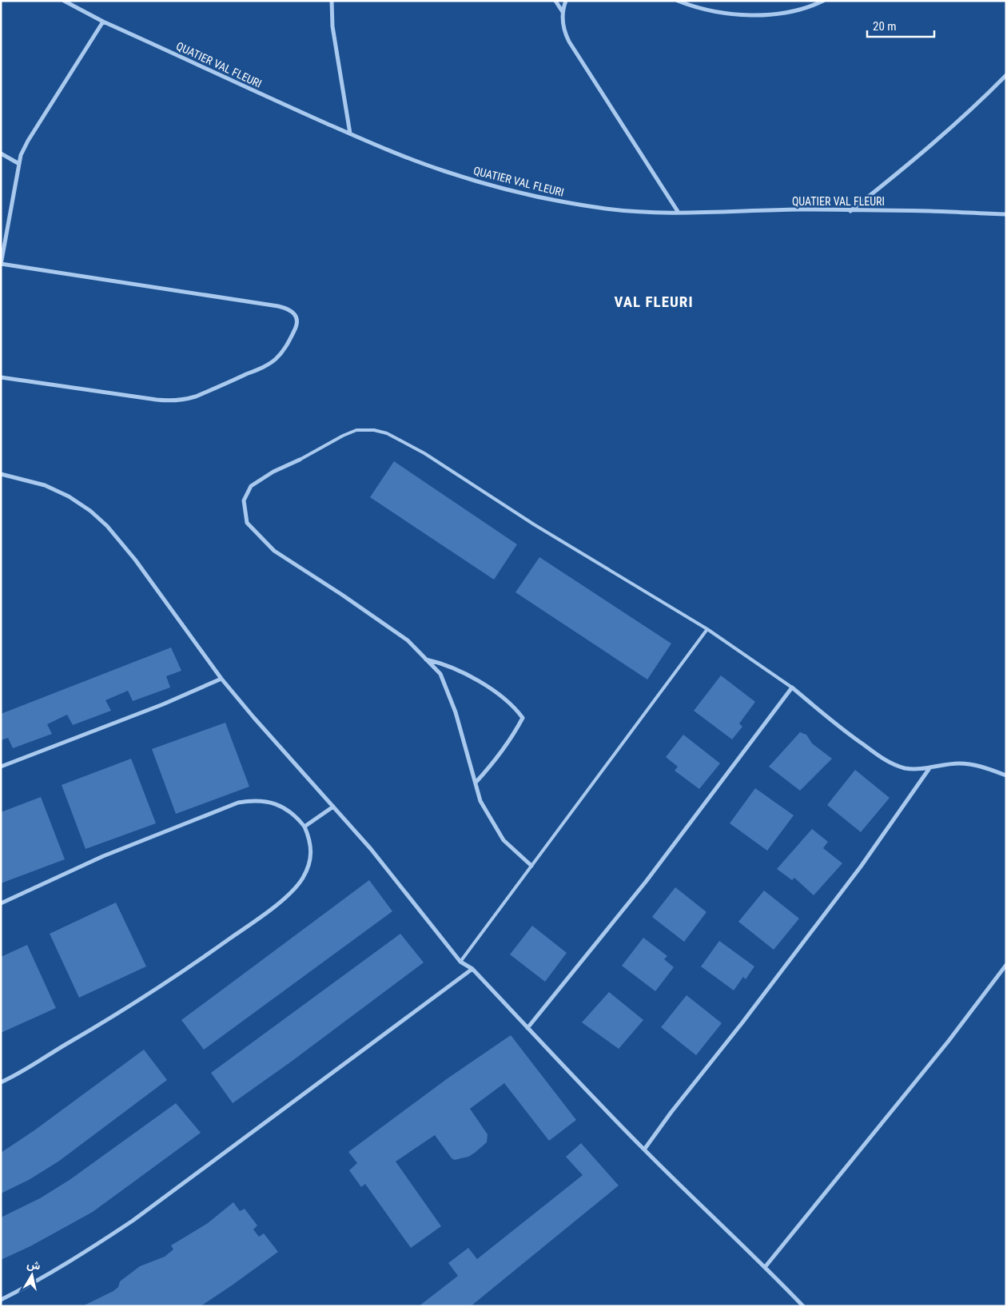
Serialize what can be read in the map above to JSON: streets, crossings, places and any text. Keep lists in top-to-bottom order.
{
  "streets": {
    "street": ["QUATIER VAL FLEURI"]
  },
  "districts": ["VAL FLEURI"],
  "scale_bar": "20 m",
  "north": "top"
}
